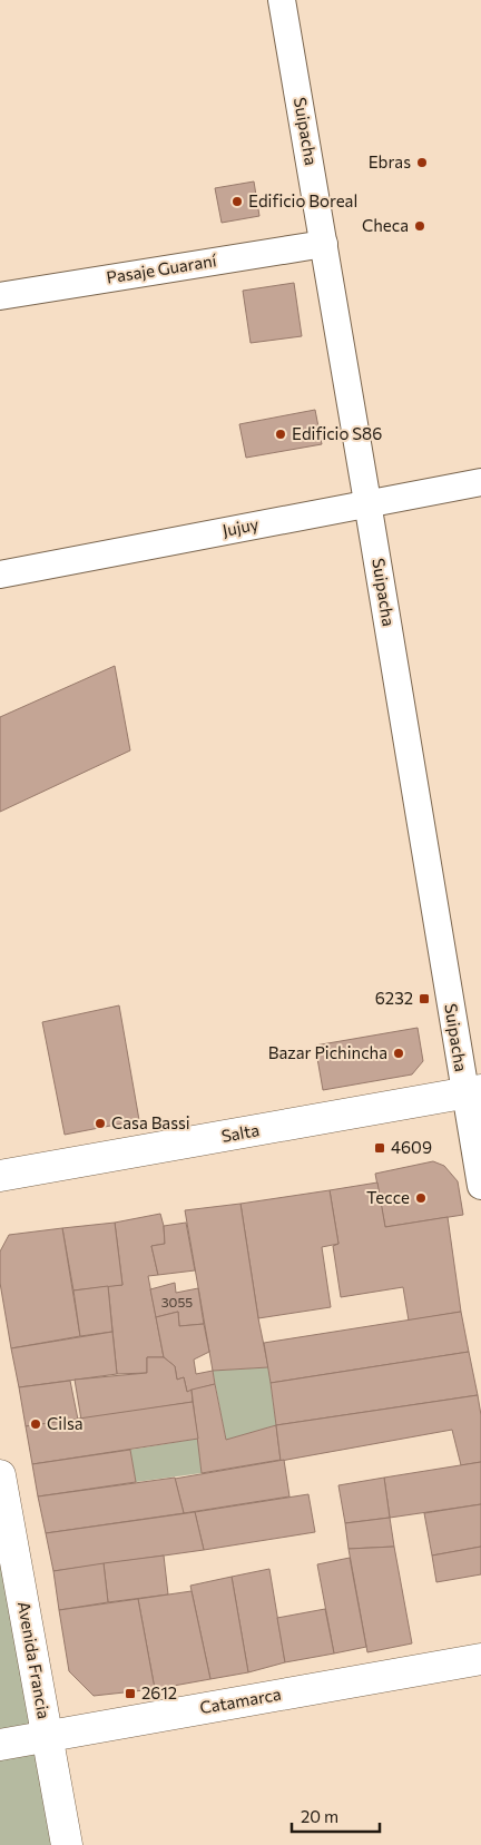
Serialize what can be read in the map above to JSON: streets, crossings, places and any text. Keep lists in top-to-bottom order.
{
  "streets": {
    "main road": ["Salta", "Avenida Francia", "Catamarca"],
    "street": ["Suipacha", "Pasaje Guaraní", "Jujuy"]
  },
  "crossings": [
    ["Suipacha", "Pasaje Guaraní"],
    ["Suipacha", "Jujuy"],
    ["Suipacha", "Salta"],
    ["Avenida Francia", "Catamarca"]
  ],
  "places": {
    "other": [
      "Ebras",
      "Edificio Boreal",
      "Checa",
      "Edificio S86",
      "Bazar Pichincha",
      "Casa Bassi",
      "Tecce",
      "Cilsa"
    ],
    "transit": ["6232", "4609", "2612"]
  },
  "house_numbers": ["3055"],
  "scale_bar": "20 m"
}
